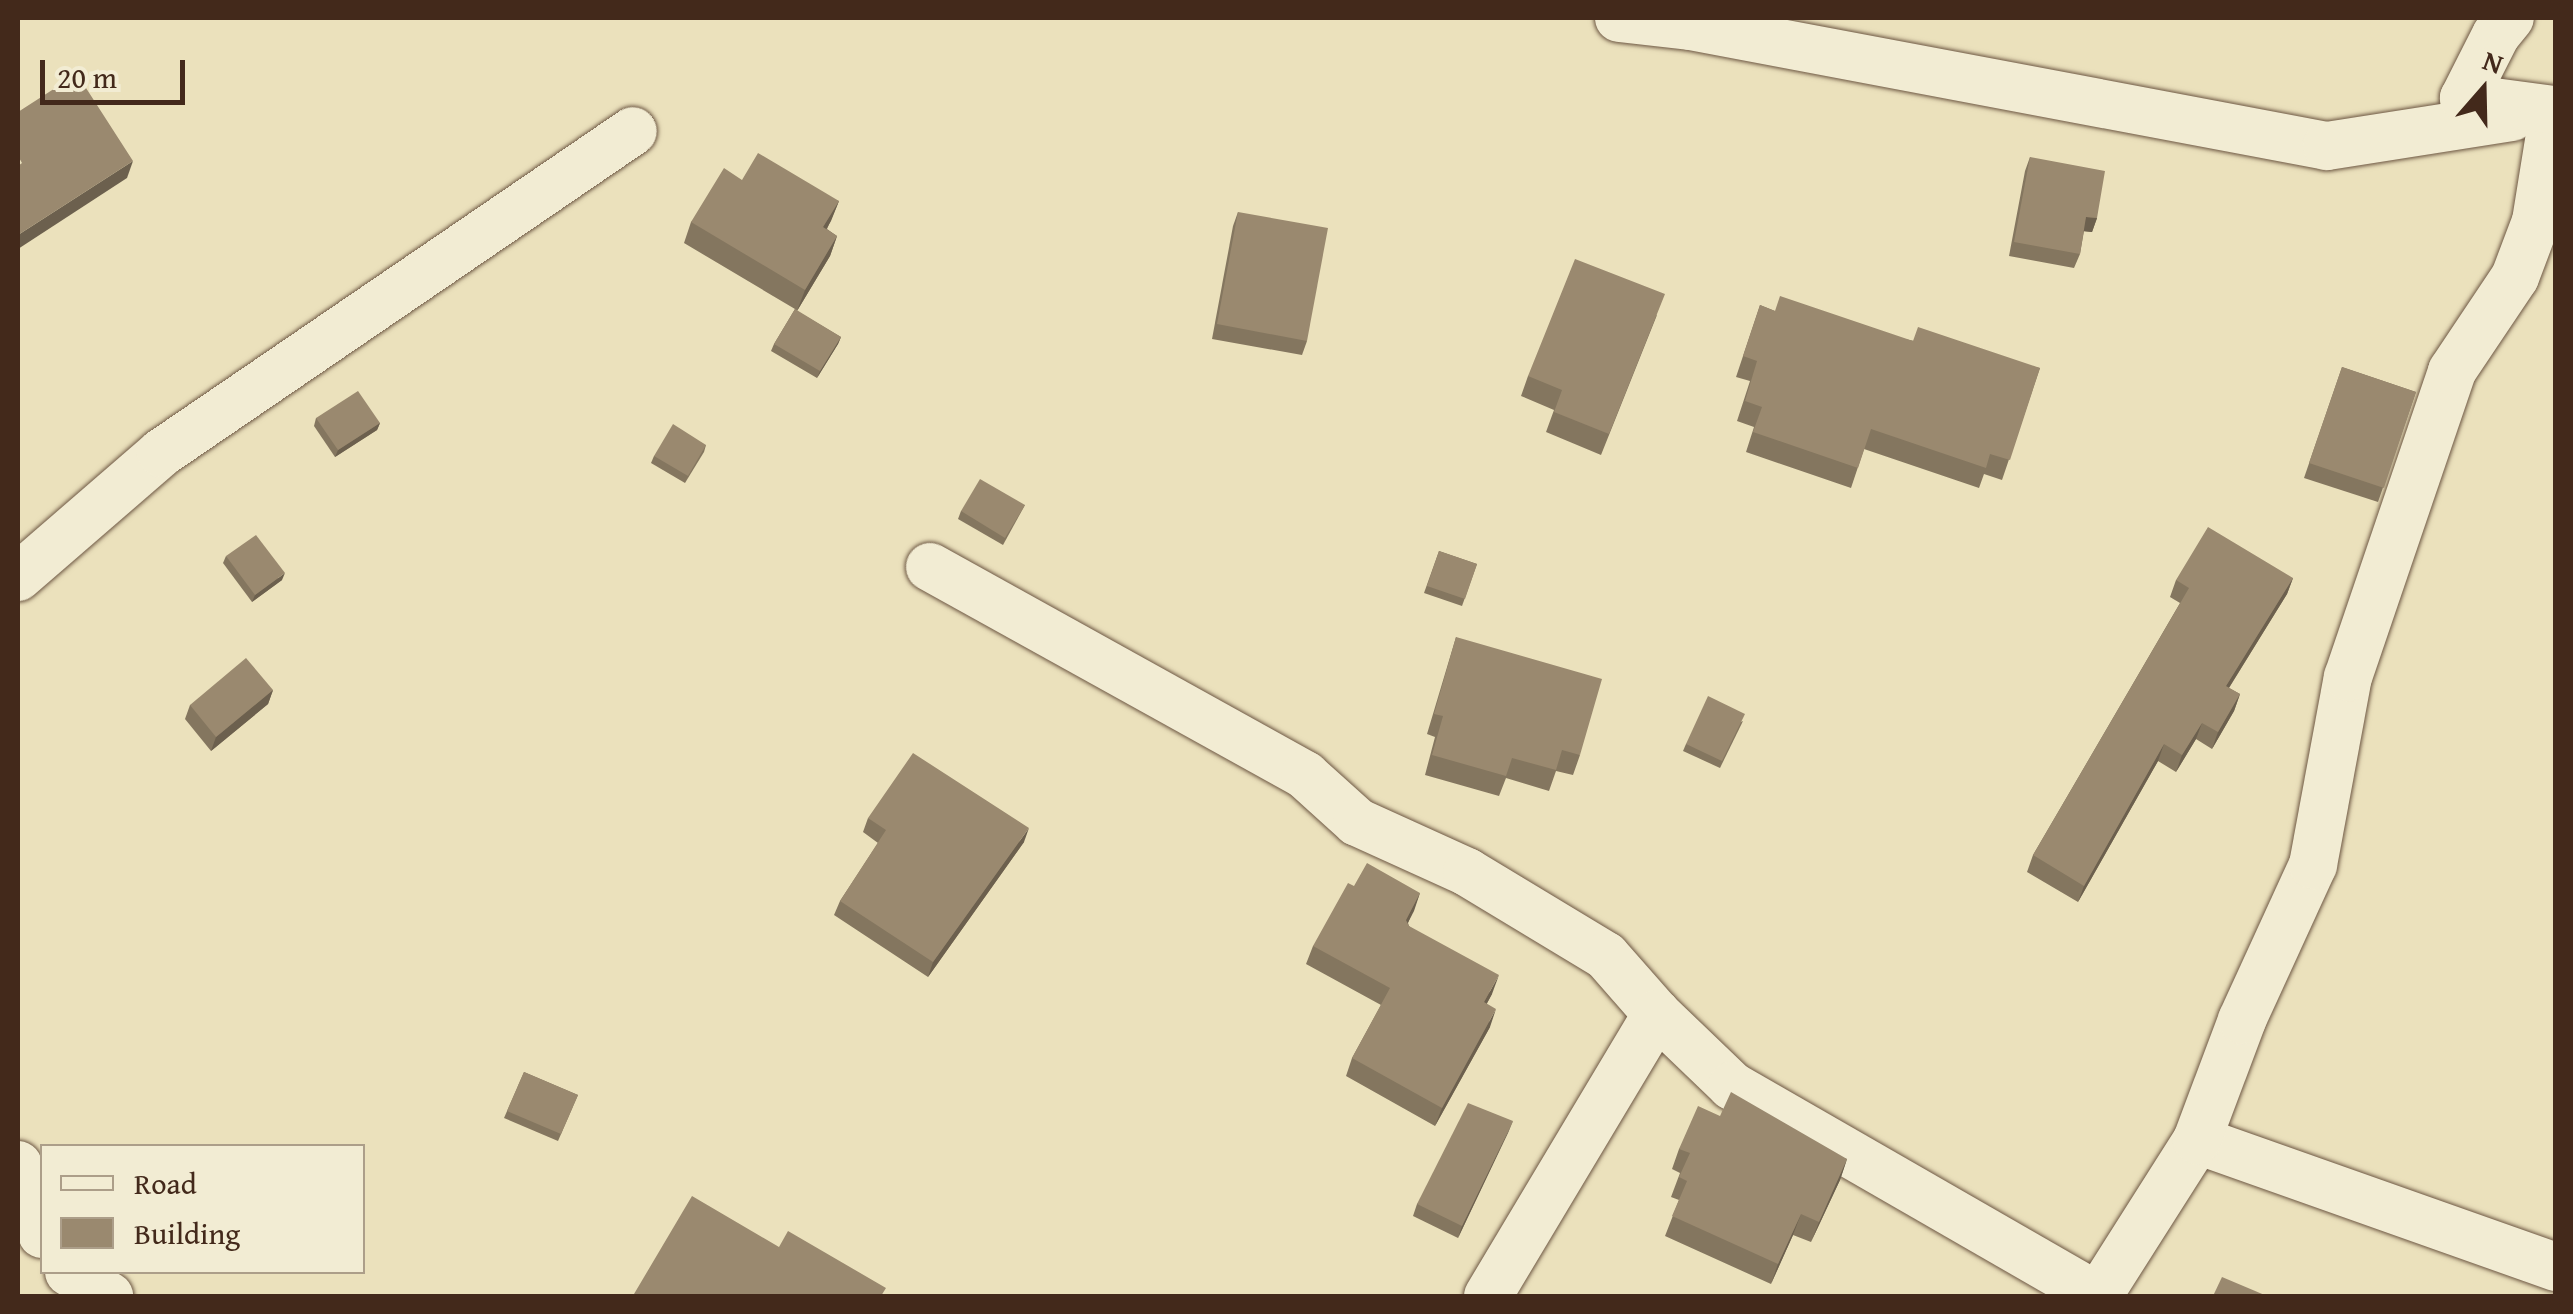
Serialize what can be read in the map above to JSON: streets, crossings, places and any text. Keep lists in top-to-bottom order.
{
  "legend": ["Road", "Building"],
  "scale_bar": "20 m",
  "north": "top"
}
